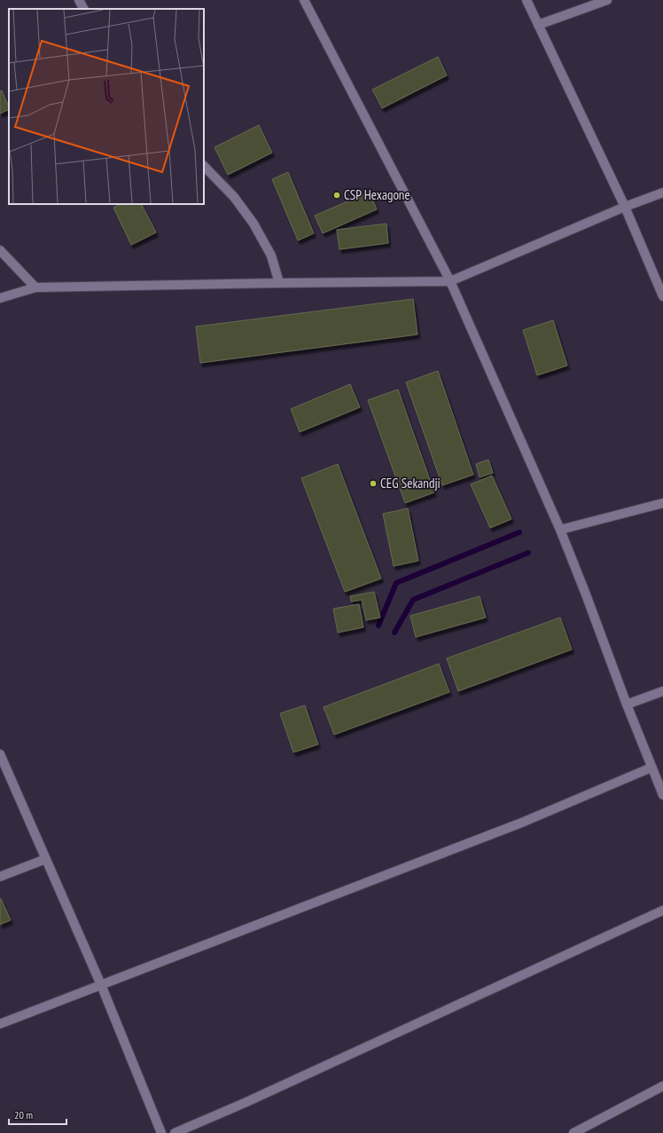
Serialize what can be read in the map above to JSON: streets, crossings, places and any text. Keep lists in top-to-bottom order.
{
  "places": ["CSP Hexagone", "CEG Sekandji"],
  "scale_bar": "20 m"
}
